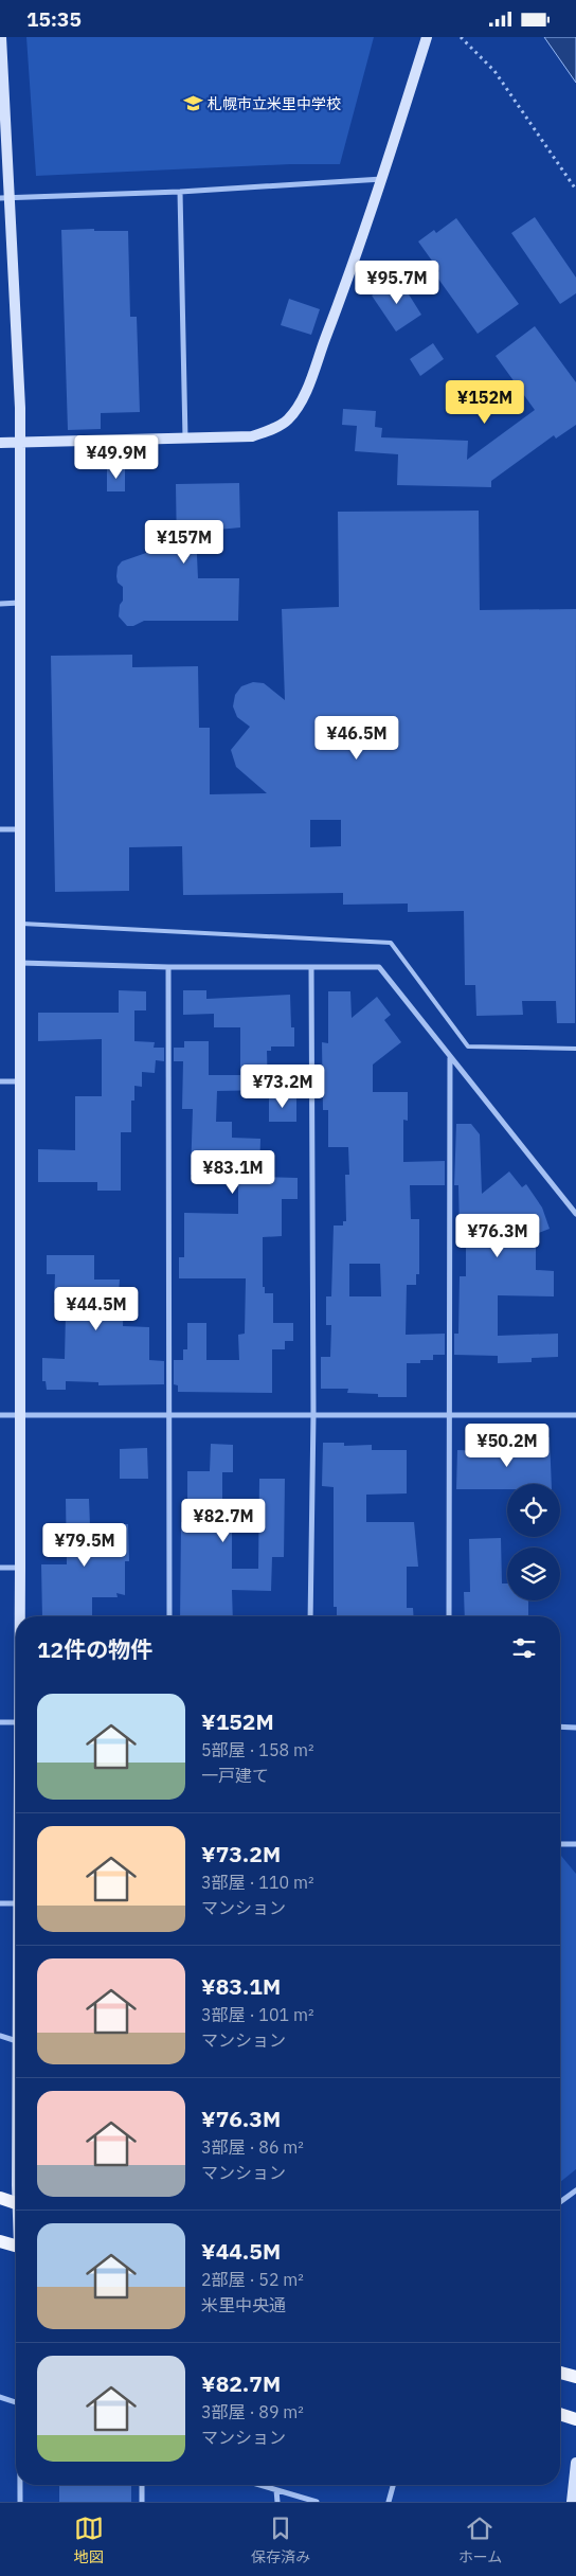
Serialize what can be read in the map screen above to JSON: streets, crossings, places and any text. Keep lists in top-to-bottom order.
{
  "places": {
    "school or university": ["札幌市立米里中学校"]
  },
  "page": {
    "status": "15:35",
    "price": [
      "¥95.7M",
      "¥152M",
      "¥49.9M",
      "¥157M",
      "¥46.5M",
      "¥73.2M",
      "¥83.1M",
      "¥76.3M",
      "¥44.5M",
      "¥50.2M",
      "¥82.7M",
      "¥79.5M"
    ],
    "heading": "12件の物件",
    "list": [
      {
        "name": "¥152M",
        "note": "5部屋 · 158 m² · 一戸建て"
      },
      {
        "name": "¥73.2M",
        "note": "3部屋 · 110 m² · マンション"
      },
      {
        "name": "¥83.1M",
        "note": "3部屋 · 101 m² · マンション"
      },
      {
        "name": "¥76.3M",
        "note": "3部屋 · 86 m² · マンション"
      },
      {
        "name": "¥44.5M",
        "note": "2部屋 · 52 m² · 米里中央通"
      },
      {
        "name": "¥82.7M",
        "note": "3部屋 · 89 m² · マンション"
      }
    ],
    "tabs": ["地図", "保存済み", "ホーム"]
  }
}
